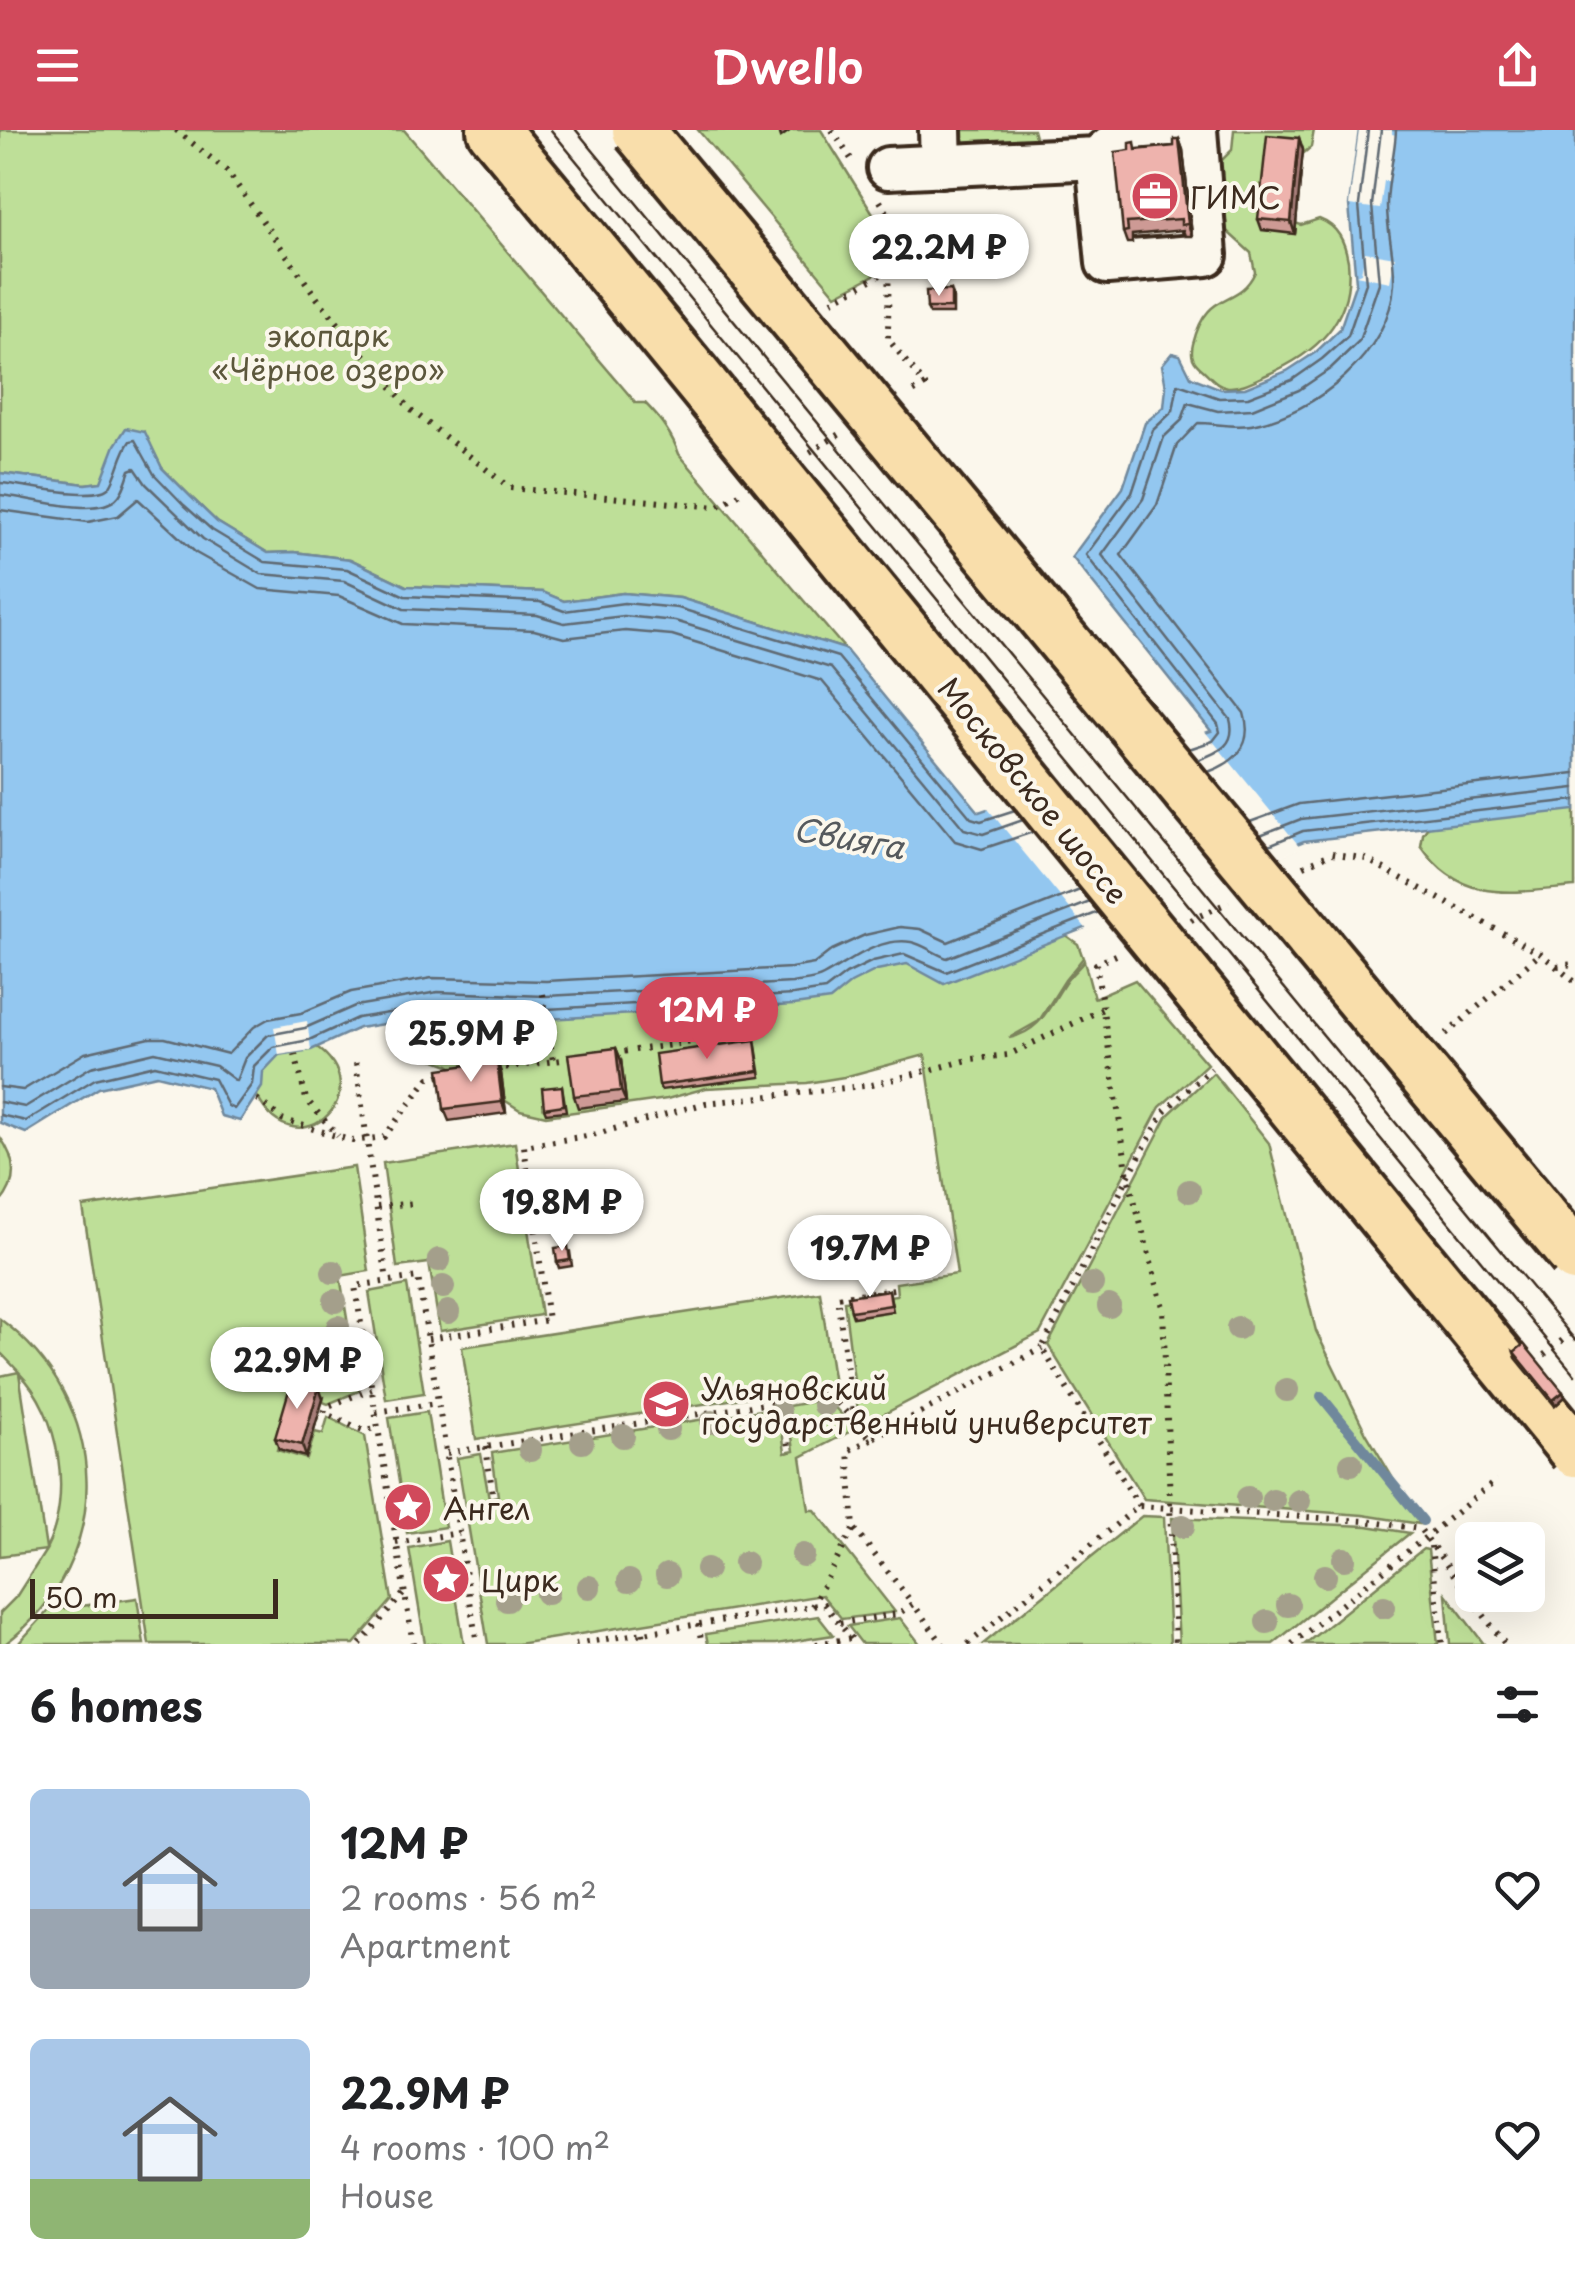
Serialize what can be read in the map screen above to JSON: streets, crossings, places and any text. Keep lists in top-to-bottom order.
{
  "streets": {
    "main road": ["Московское шоссе"]
  },
  "water": ["Свияга"],
  "parks": ["экопарк «Чёрное озеро»"],
  "places": {
    "office": ["ГИМС"],
    "school or university": ["Ульяновский государственный университет"],
    "place": ["Ангел", "Цирк"]
  },
  "scale_bar": "50 m",
  "page": {
    "header": "Dwello",
    "price": [
      "22.2M ₽",
      "12M ₽",
      "25.9M ₽",
      "19.8M ₽",
      "19.7M ₽",
      "22.9M ₽"
    ],
    "scale": "50 m",
    "heading": "6 homes",
    "list": [
      {
        "name": "12M ₽",
        "note": "2 rooms · 56 m² · Apartment"
      },
      {
        "name": "22.9M ₽",
        "note": "4 rooms · 100 m² · House"
      }
    ]
  }
}
